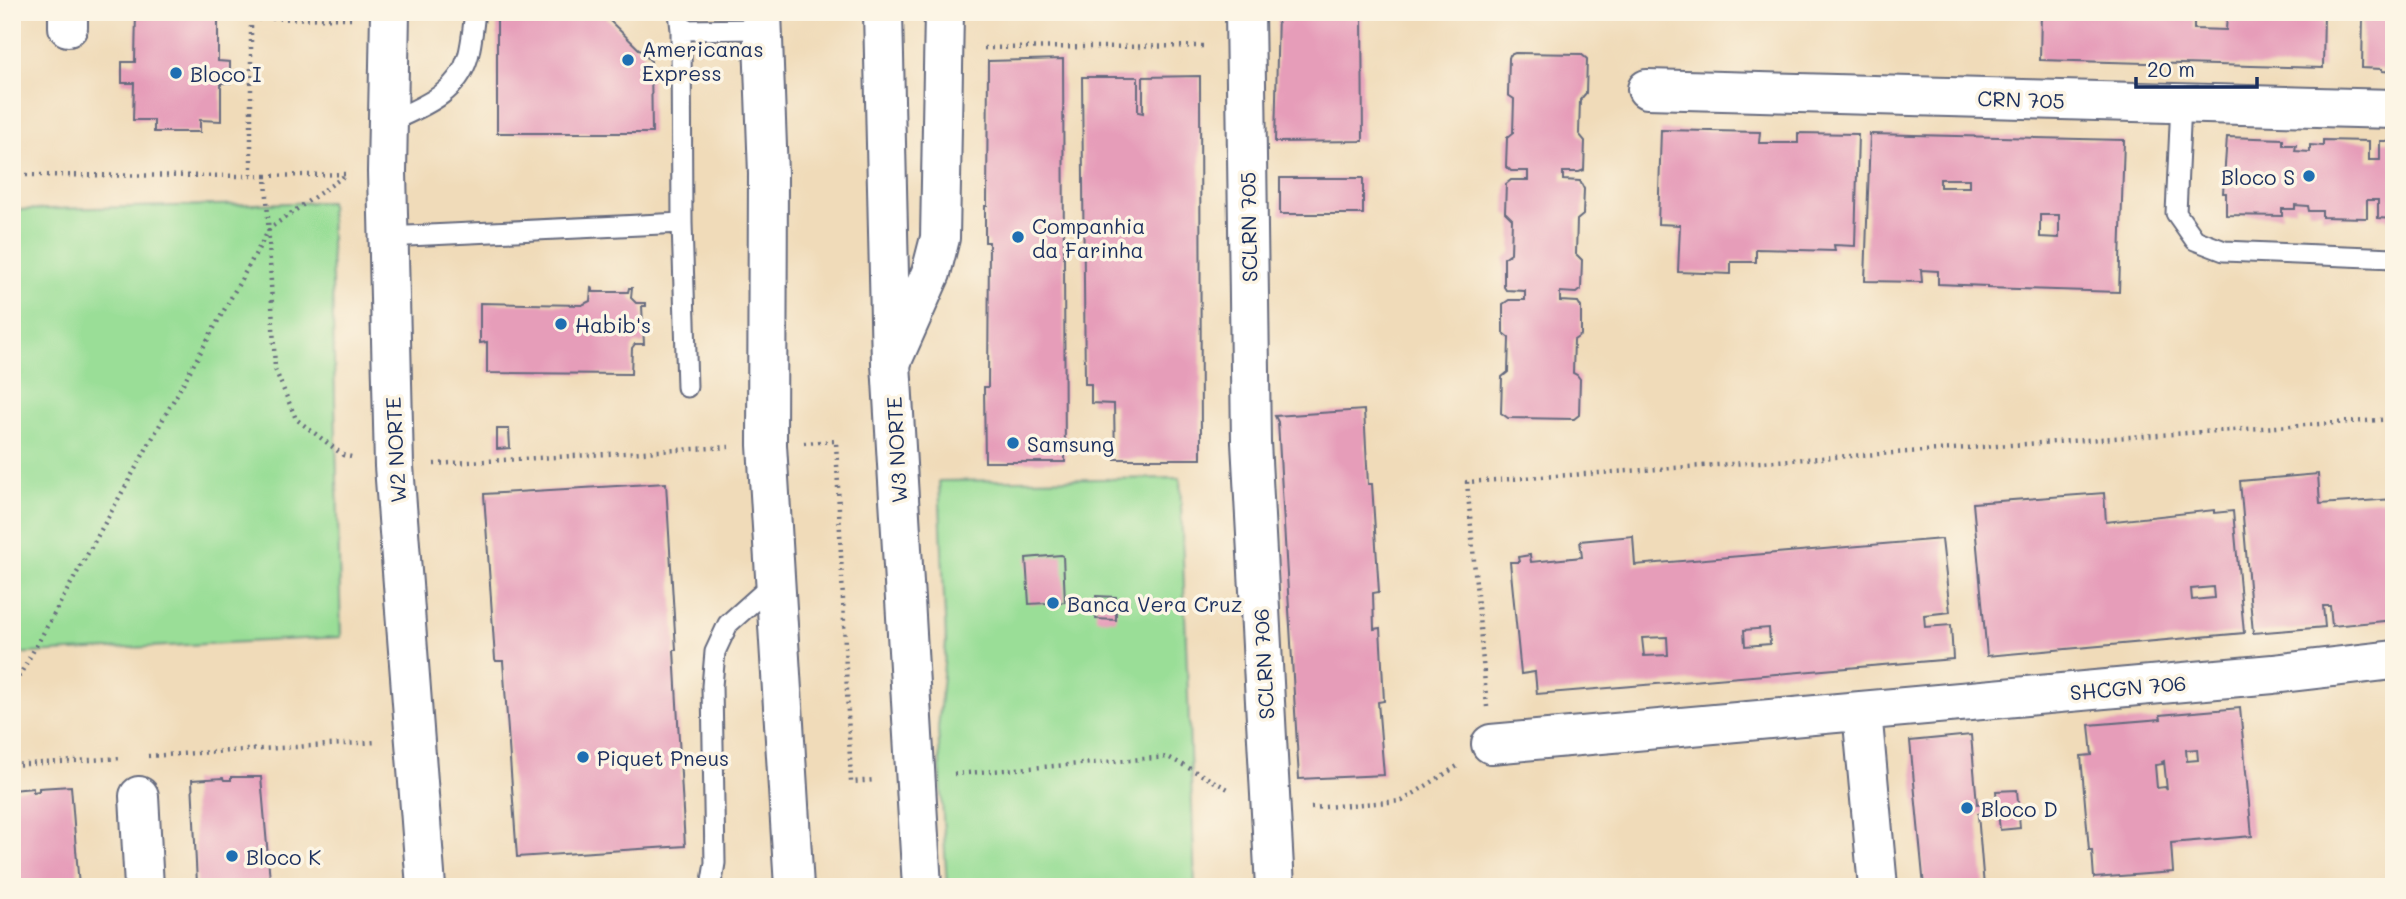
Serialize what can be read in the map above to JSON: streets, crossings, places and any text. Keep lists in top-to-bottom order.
{
  "streets": {
    "street": [
      "CRN 705",
      "SCLRN 705",
      "W2 NORTE",
      "W3 NORTE",
      "SCLRN 706",
      "SHCGN 706"
    ]
  },
  "crossings": [
    ["SCLRN 705", "SCLRN 706"]
  ],
  "places": [
    "Americanas Express",
    "Bloco I",
    "Bloco S",
    "Companhia da Farinha",
    "Habib's",
    "Samsung",
    "Banca Vera Cruz",
    "Piquet Pneus",
    "Bloco D",
    "Bloco K"
  ],
  "scale_bar": "20 m"
}
